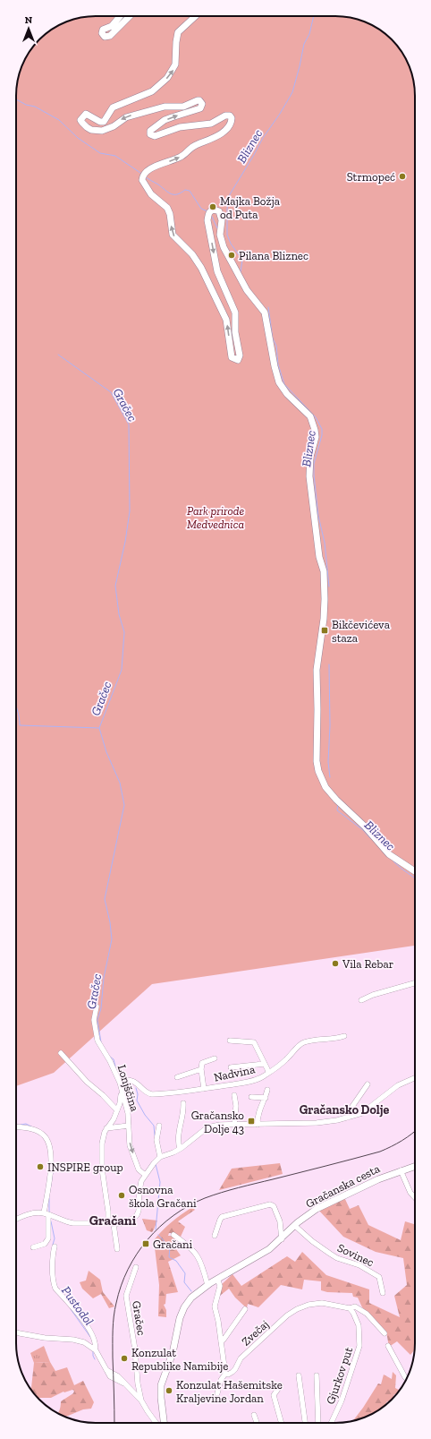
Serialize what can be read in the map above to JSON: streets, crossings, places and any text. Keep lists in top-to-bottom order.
{
  "streets": {
    "main road": ["Gračanska cesta"],
    "street": [
      "Nadvina",
      "Lonjščina",
      "Sovinec",
      "Gračec",
      "Zvečaj",
      "Gjurkov put"
    ]
  },
  "crossings": [
    ["Nadvina", "Lonjščina"],
    ["Gračanska cesta", "Sovinec"],
    ["Zvečaj", "Gjurkov put"]
  ],
  "districts": ["Gračansko Dolje", "Gračani"],
  "water": ["Bliznec", "Gračec", "Pustodol"],
  "parks": ["Park prirode Medvednica"],
  "places": {
    "other": [
      "Strmopeć",
      "Majka Božja od Puta",
      "Pilana Bliznec",
      "Vila Rebar",
      "INSPIRE group",
      "Osnovna škola Gračani",
      "Konzulat Republike Namibije",
      "Konzulat Hašemitske Kraljevine Jordan"
    ],
    "transit": ["Bikčevićeva staza", "Gračansko Dolje 43", "Gračani"]
  },
  "north": "top"
}
